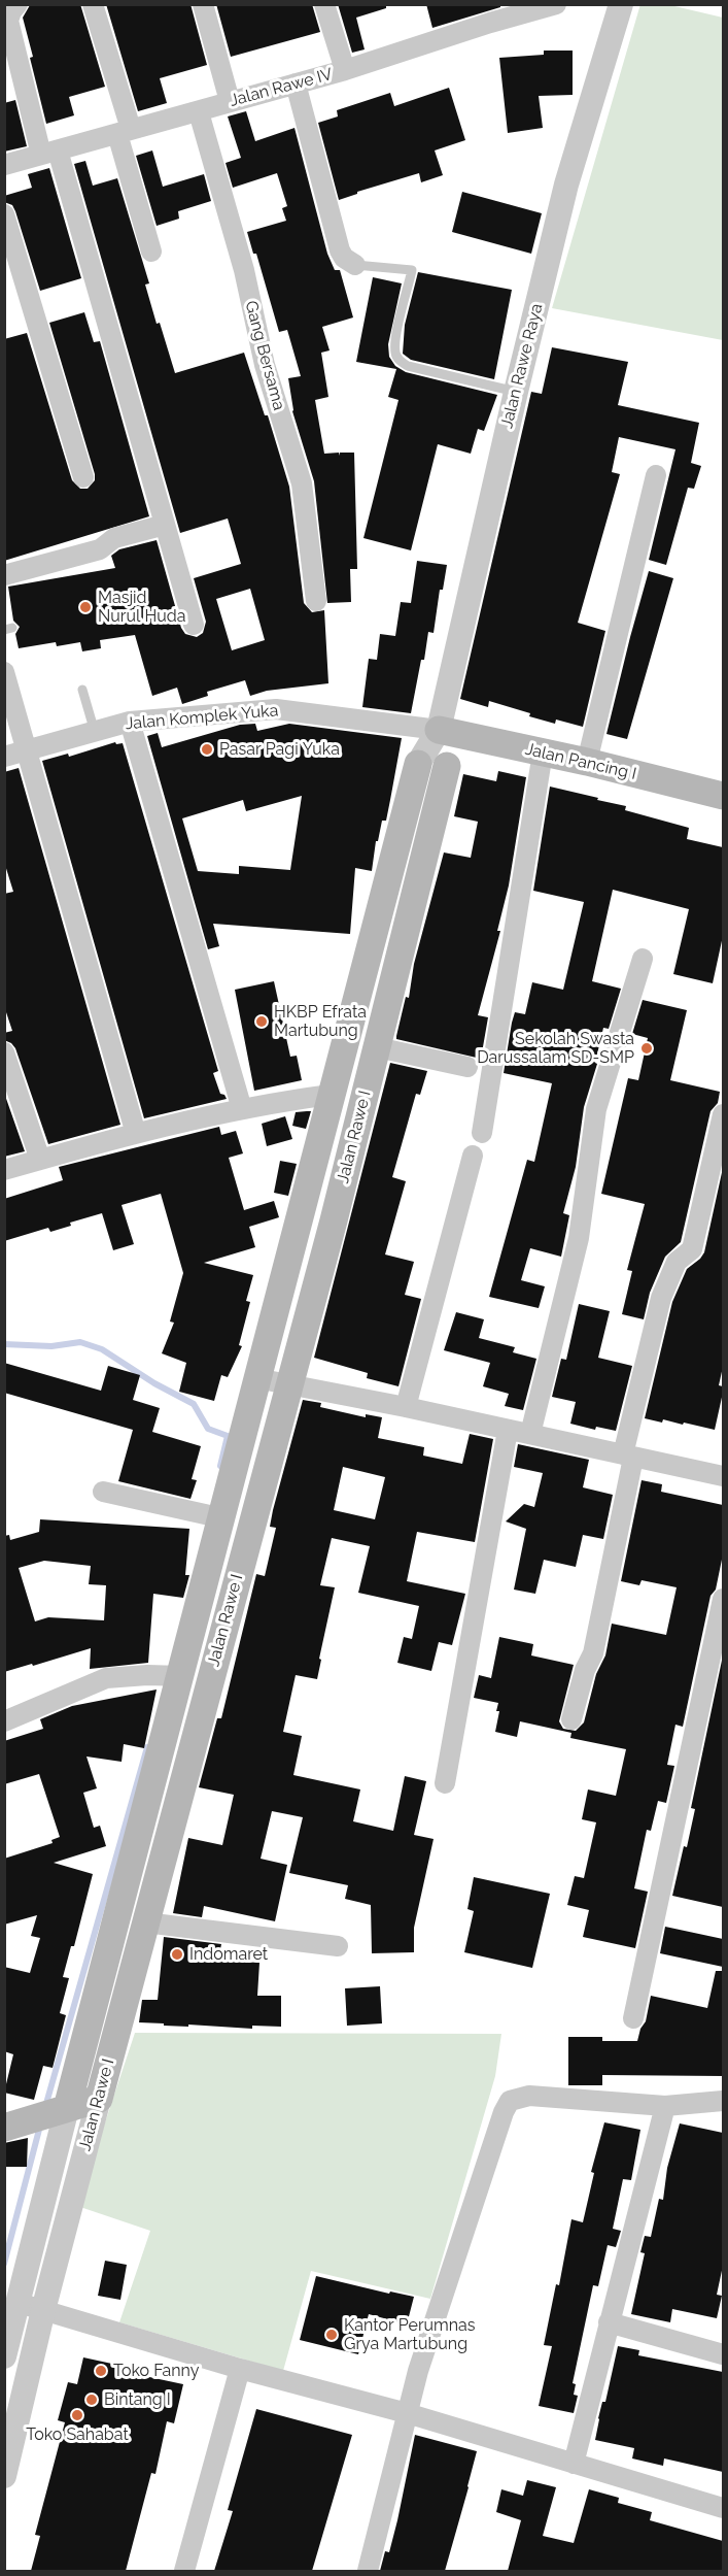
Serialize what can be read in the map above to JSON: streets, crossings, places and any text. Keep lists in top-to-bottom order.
{
  "streets": {
    "main road": ["Jalan Pancing I", "Jalan Rawe I"],
    "street": [
      "Jalan Rawe IV",
      "Gang Bersama",
      "Jalan Rawe Raya",
      "Jalan Komplek Yuka"
    ]
  },
  "crossings": [
    ["Jalan Rawe IV", "Gang Bersama"],
    ["Jalan Rawe Raya", "Jalan Komplek Yuka"],
    ["Jalan Rawe Raya", "Jalan Pancing I"],
    ["Jalan Komplek Yuka", "Jalan Pancing I"]
  ],
  "places": [
    "Masjid Nurul Huda",
    "Pasar Pagi Yuka",
    "HKBP Efrata Martubung",
    "Sekolah Swasta Darussalam SD-SMP",
    "Indomaret",
    "Kantor Perumnas Grya Martubung",
    "Toko Fanny",
    "Bintang I",
    "Toko Sahabat"
  ]
}
